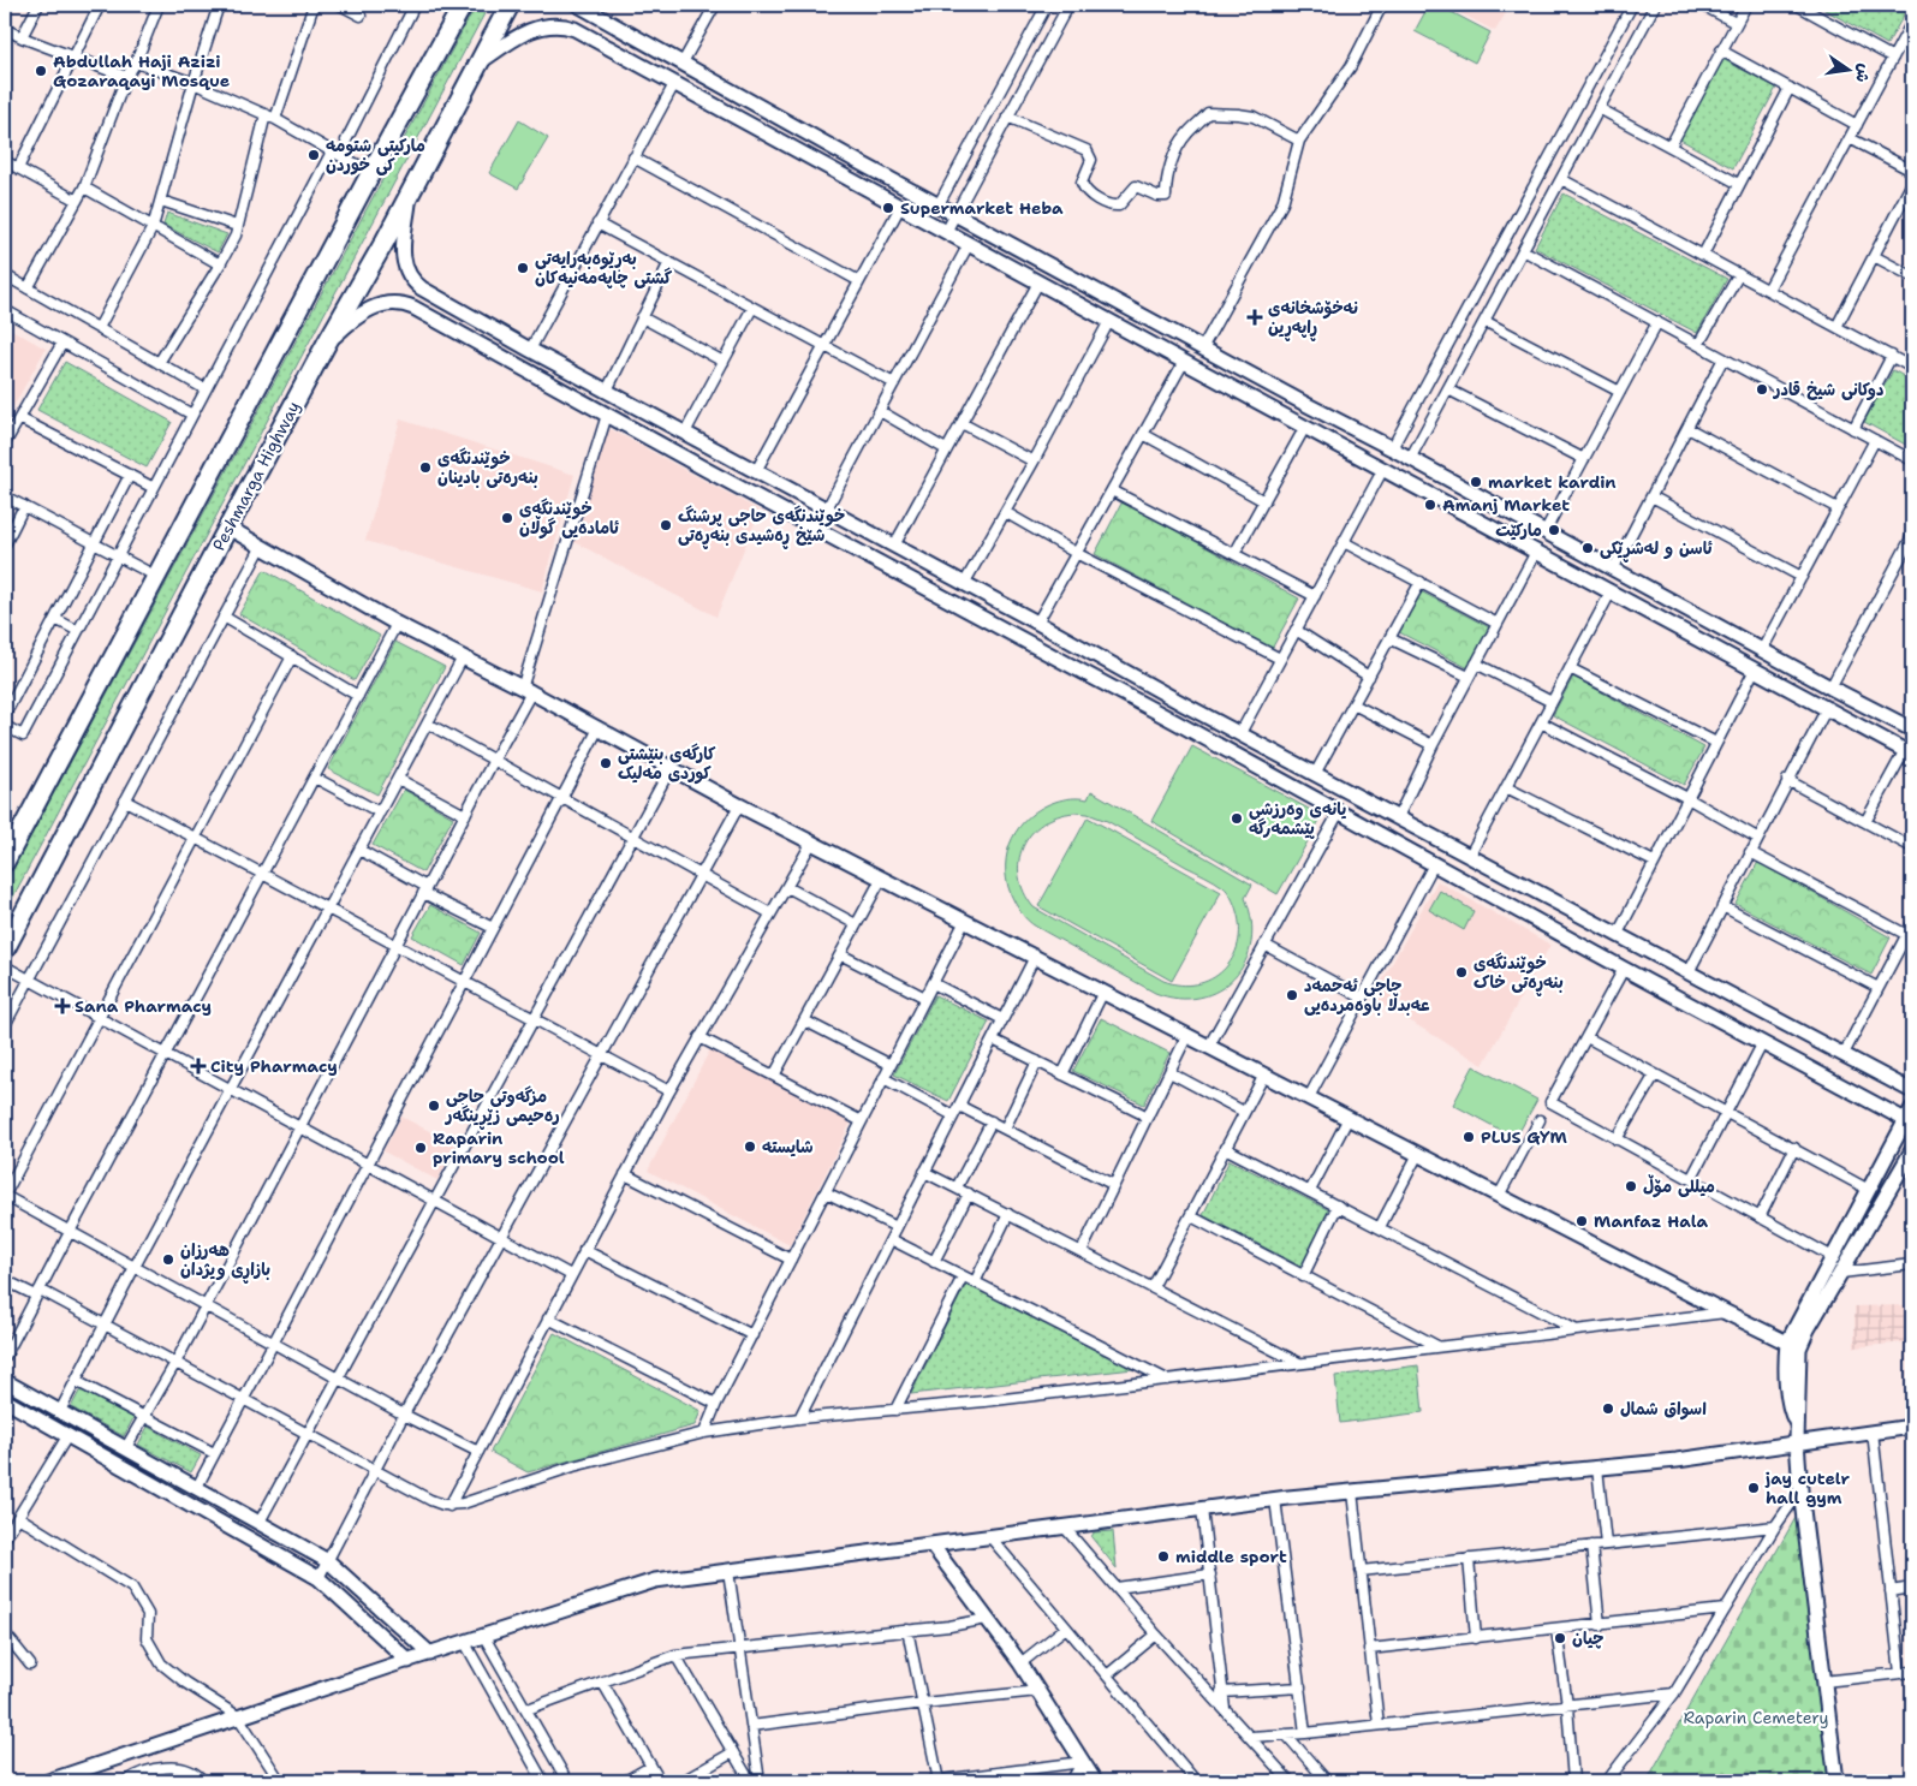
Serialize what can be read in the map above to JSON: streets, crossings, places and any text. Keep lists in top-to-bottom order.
{
  "streets": {
    "highway": ["Peshmarga Highway"]
  },
  "parks": ["Raparin Cemetery"],
  "places": {
    "other": [
      "Abdullah Haji Azizi Gozaraqayi Mosque",
      "مارکیتی شتومه کی خوردن",
      "Supermarket Heba",
      "بەڕێوەبەرایەتی گشتی چاپەمەنیەکان",
      "دوکانی شیخ قادر",
      "خوێندنگەی بنەرەتی بادینان",
      "market kardin",
      "Amanj Market",
      "خوێندنگەی ئامادەیی گوڵان",
      "خوێندنگەی حاجی پرشنگ شێخ ڕەشیدی بنەڕەتی",
      "مارکێت",
      "ئاسن و لەشڕێکی",
      "کارگەی بنێشتی کوردی مەلیک",
      "یانەی وەرزشی پێشمەرگە",
      "خوێندنگەی بنەڕەتی خاک",
      "حاجی ئەحمەد عەبدڵا باوەمردەیی",
      "مزگەوتی حاجی رەحیمی زێڕینگەر",
      "PLUS GYM",
      "شایستە",
      "Raparin primary school",
      "میللی مۆڵ",
      "Manfaz Hala",
      "ھەرزان بازاڕی ویژدان",
      "اسواق شمال",
      "jay cutelr hall gym",
      "middle sport",
      "چيان"
    ],
    "health": ["نەخۆشخانەی ڕاپەڕین", "Sana Pharmacy", "City Pharmacy"]
  },
  "north": "right"
}
